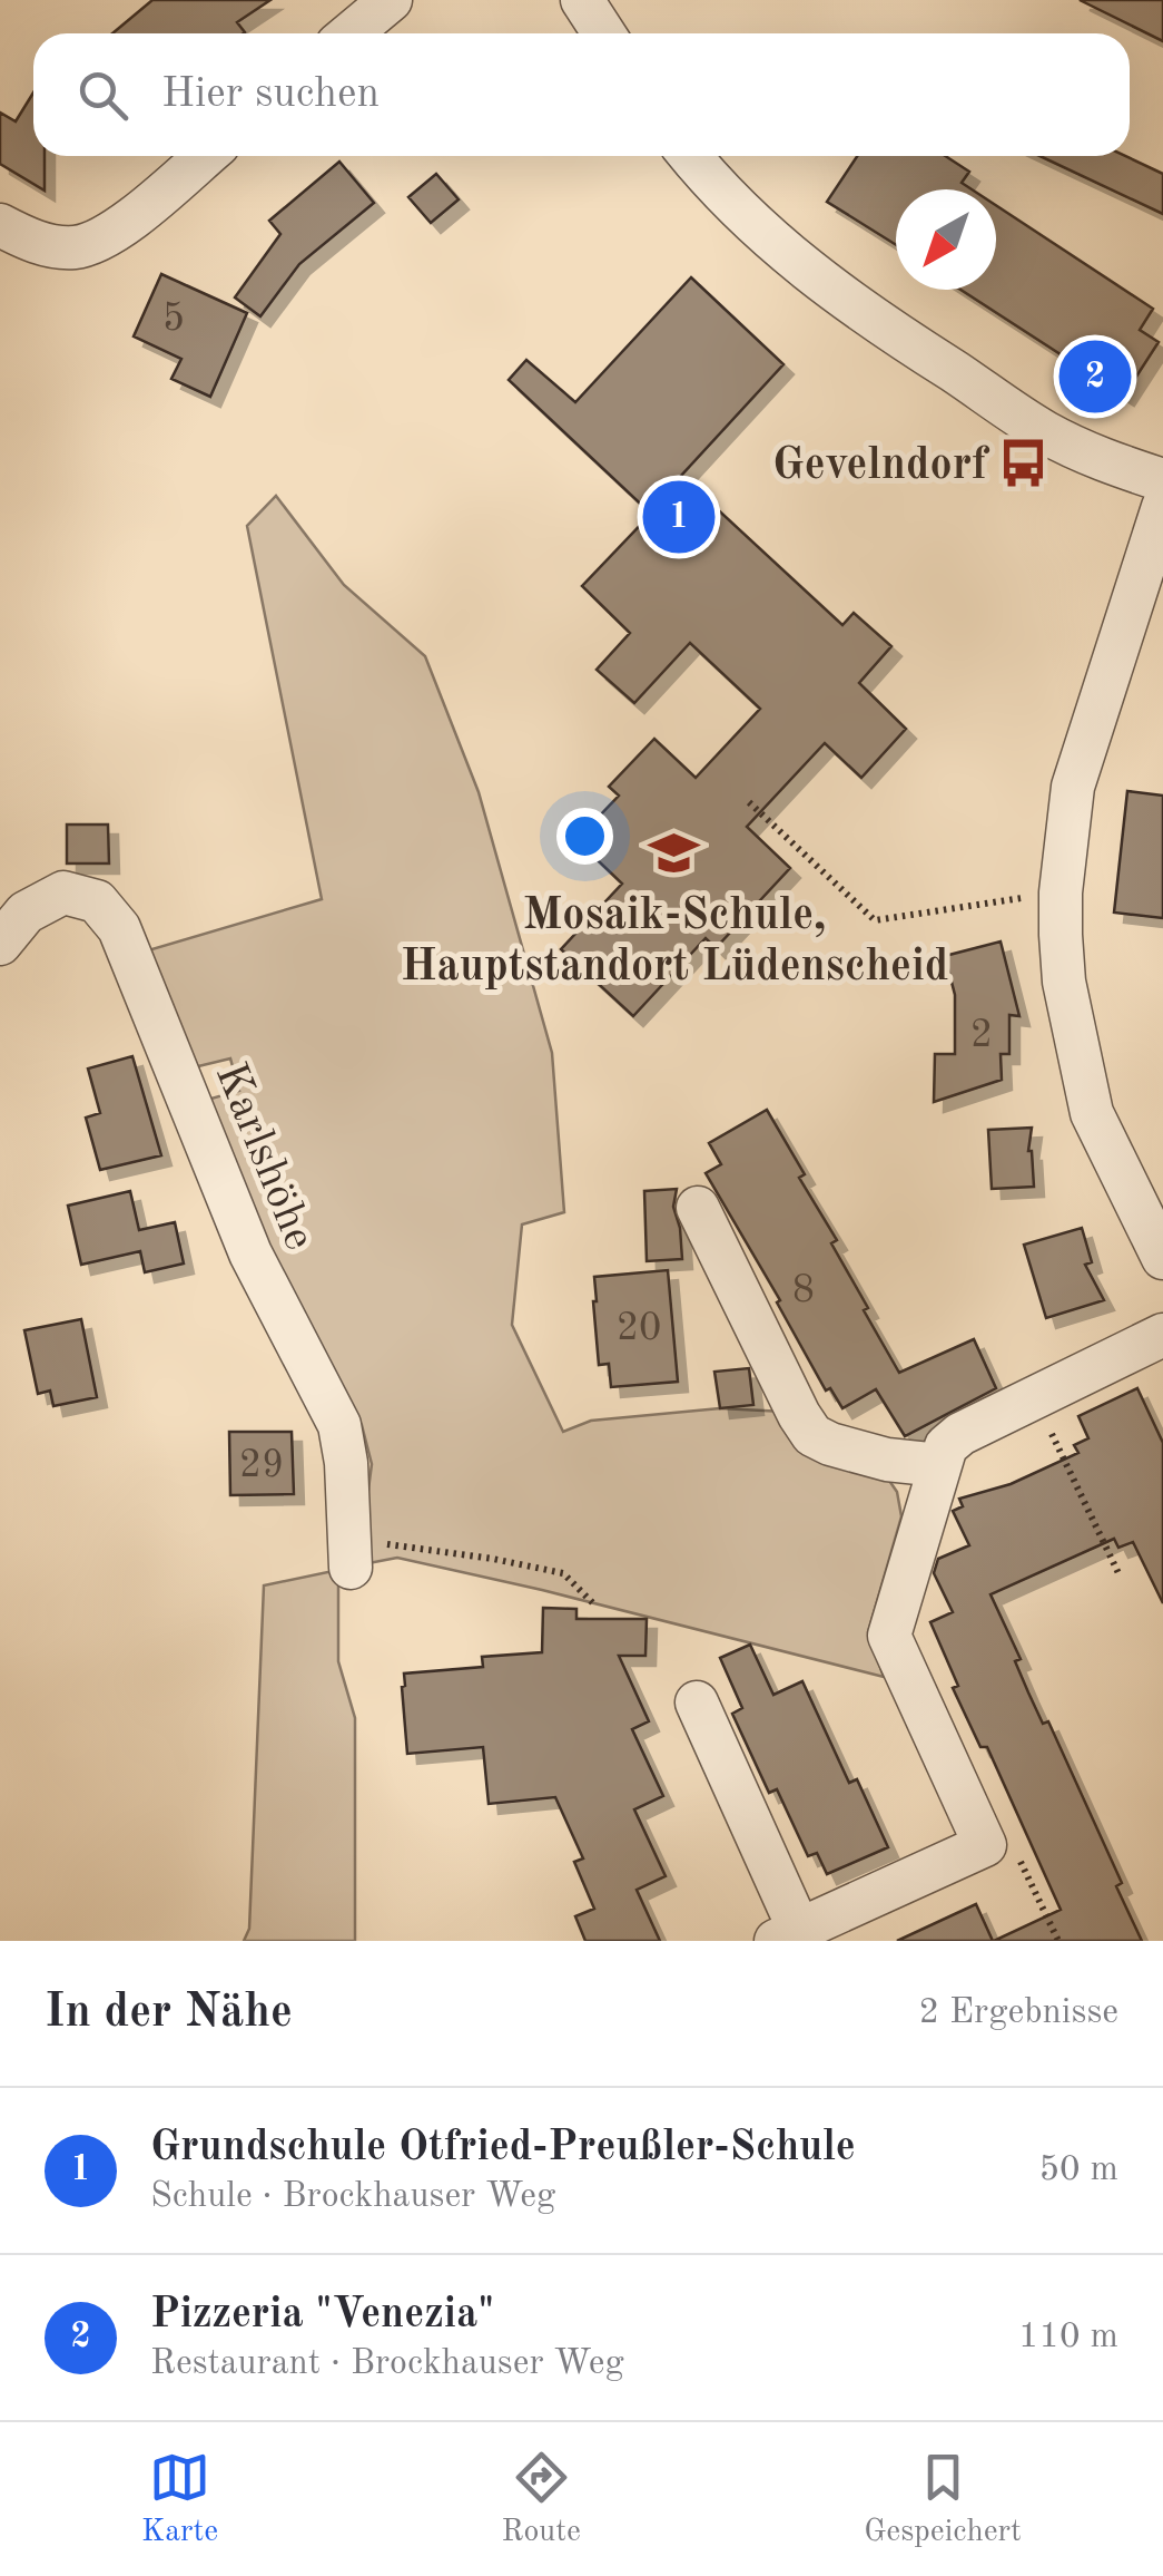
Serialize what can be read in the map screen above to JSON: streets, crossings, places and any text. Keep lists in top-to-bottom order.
{
  "streets": {
    "street": ["Karlshöhe"]
  },
  "places": {
    "bus stop": ["Gevelndorf"],
    "school or university": ["Mosaik-Schule, Hauptstandort Lüdenscheid"]
  },
  "house_numbers": [
    "5",
    "2",
    "8",
    "20",
    "29"
  ],
  "north": "bottom left",
  "page": {
    "search": "Hier suchen",
    "pins": ["2", "1"],
    "heading": ["In der Nähe", "2 Ergebnisse"],
    "list": [
      {
        "mark": "1",
        "name": "Grundschule Otfried-Preußler-Schule",
        "note": "Schule · Brockhauser Weg",
        "value": "50 m"
      },
      {
        "mark": "2",
        "name": "Pizzeria \"Venezia\"",
        "note": "Restaurant · Brockhauser Weg",
        "value": "110 m"
      }
    ],
    "nav": ["Karte", "Route", "Gespeichert"]
  }
}
